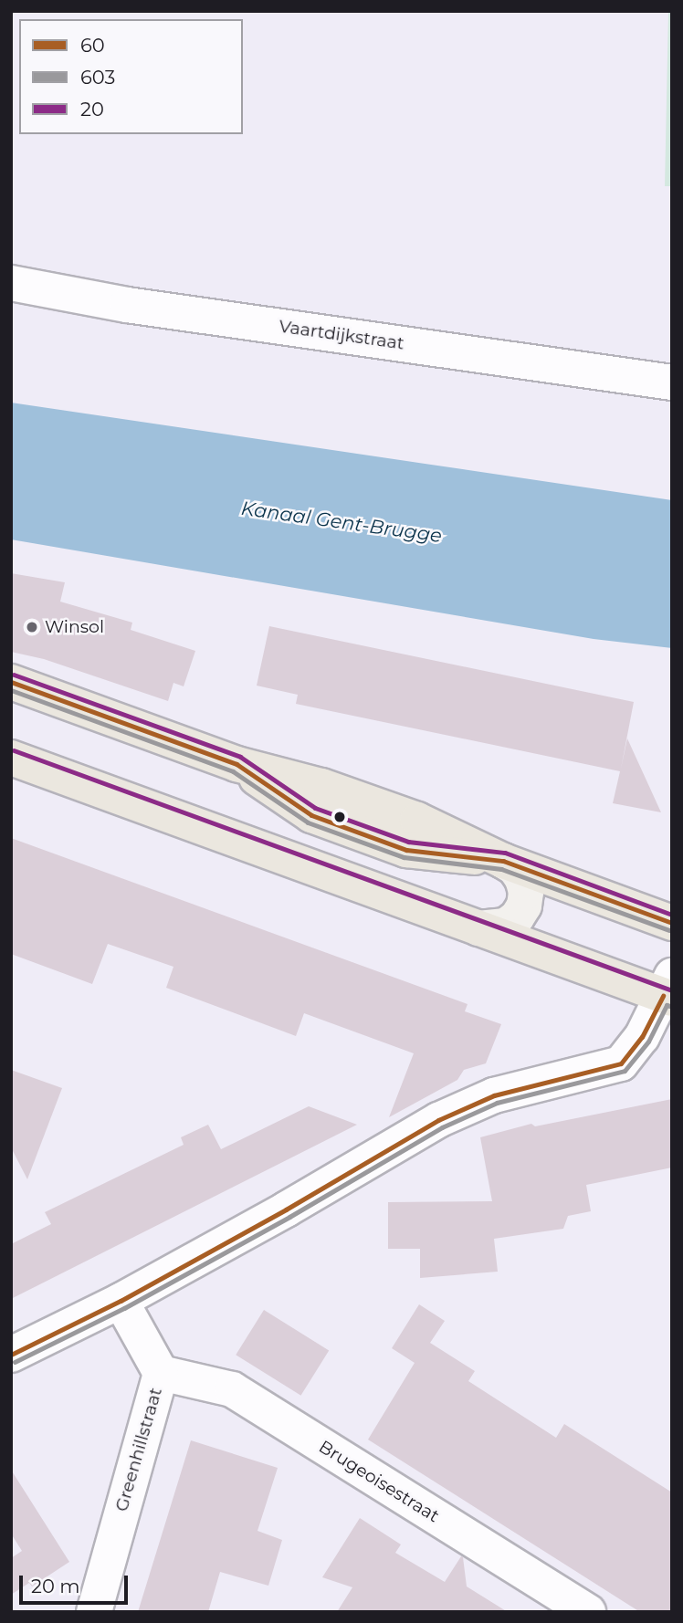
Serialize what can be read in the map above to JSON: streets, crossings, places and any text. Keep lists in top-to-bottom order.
{
  "streets": {
    "street": ["Vaartdijkstraat", "Greenhillstraat", "Brugeoisestraat"]
  },
  "crossings": [
    ["Greenhillstraat", "Brugeoisestraat"]
  ],
  "water": ["Kanaal Gent-Brugge"],
  "places": ["Winsol"],
  "lines": ["transit line 20", "transit line 60", "transit line 603"],
  "legend": ["60", "603", "20"],
  "scale_bar": "20 m"
}
